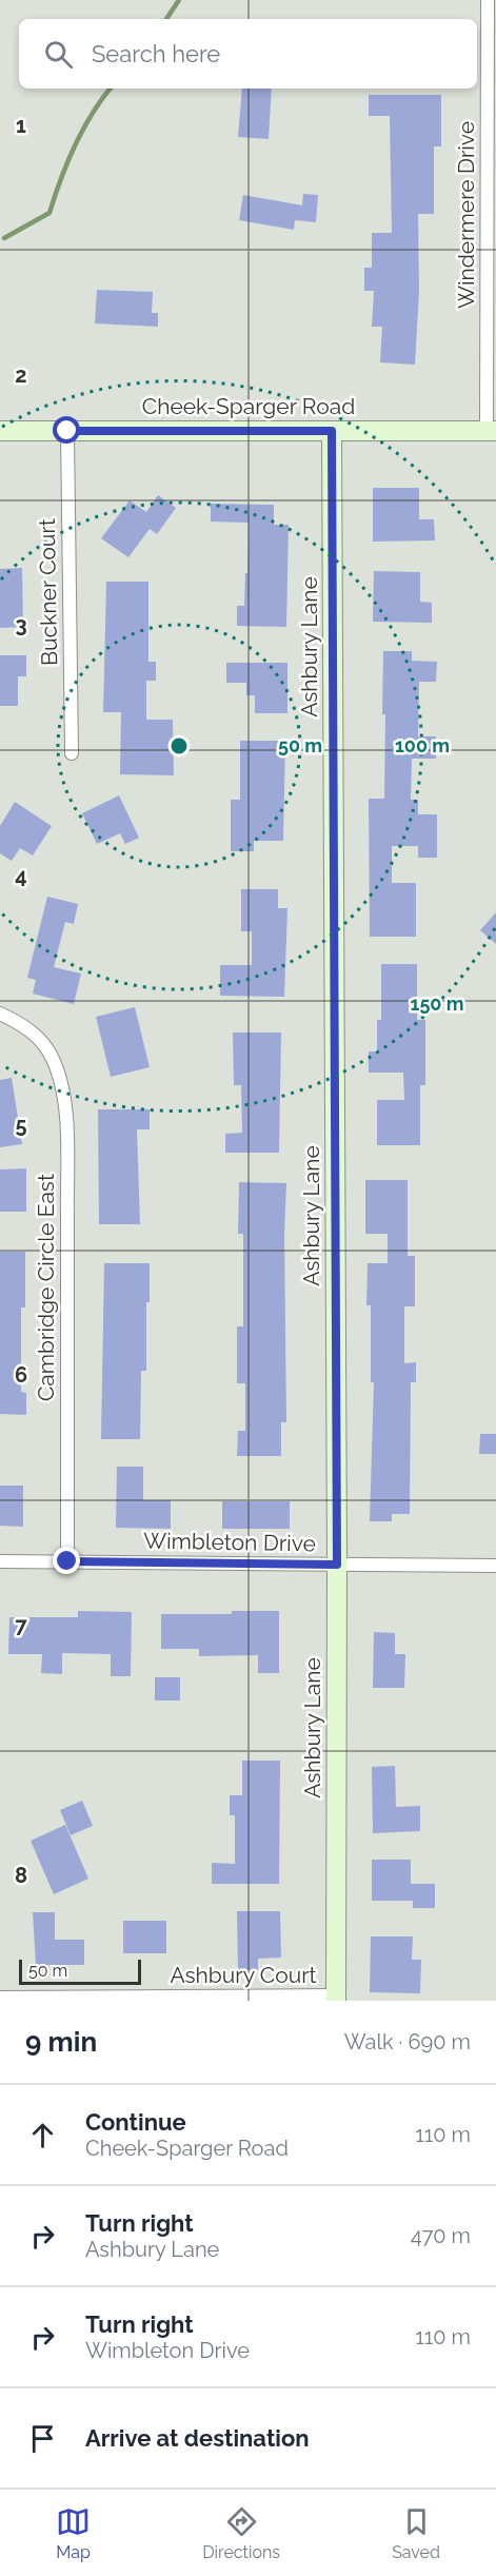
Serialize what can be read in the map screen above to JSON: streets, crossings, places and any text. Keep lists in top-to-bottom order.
{
  "streets": {
    "street": [
      "Windermere Drive",
      "Cheek-Sparger Road",
      "Buckner Court",
      "Ashbury Lane",
      "Cambridge Circle East",
      "Wimbleton Drive",
      "Ashbury Court"
    ]
  },
  "crossings": [
    ["Windermere Drive", "Cheek-Sparger Road"],
    ["Cheek-Sparger Road", "Buckner Court"],
    ["Cheek-Sparger Road", "Ashbury Lane"],
    ["Ashbury Lane", "Wimbleton Drive"],
    ["Ashbury Lane", "Ashbury Court"],
    ["Cambridge Circle East", "Wimbleton Drive"]
  ],
  "scale_bar": "50 m",
  "page": {
    "search": "Search here",
    "scale": "50 m",
    "heading": ["9 min", "Walk · 690 m"],
    "list": [
      ["Continue", "Cheek-Sparger Road", "110 m"],
      ["Turn right", "Ashbury Lane", "470 m"],
      ["Turn right", "Wimbleton Drive", "110 m"],
      "Arrive at destination"
    ],
    "nav": ["Map", "Directions", "Saved"]
  },
  "grid": {
    "rows": [
      "1",
      "2",
      "3",
      "4",
      "5",
      "6",
      "7",
      "8"
    ]
  },
  "rings": ["50 m", "100 m", "150 m"]
}
